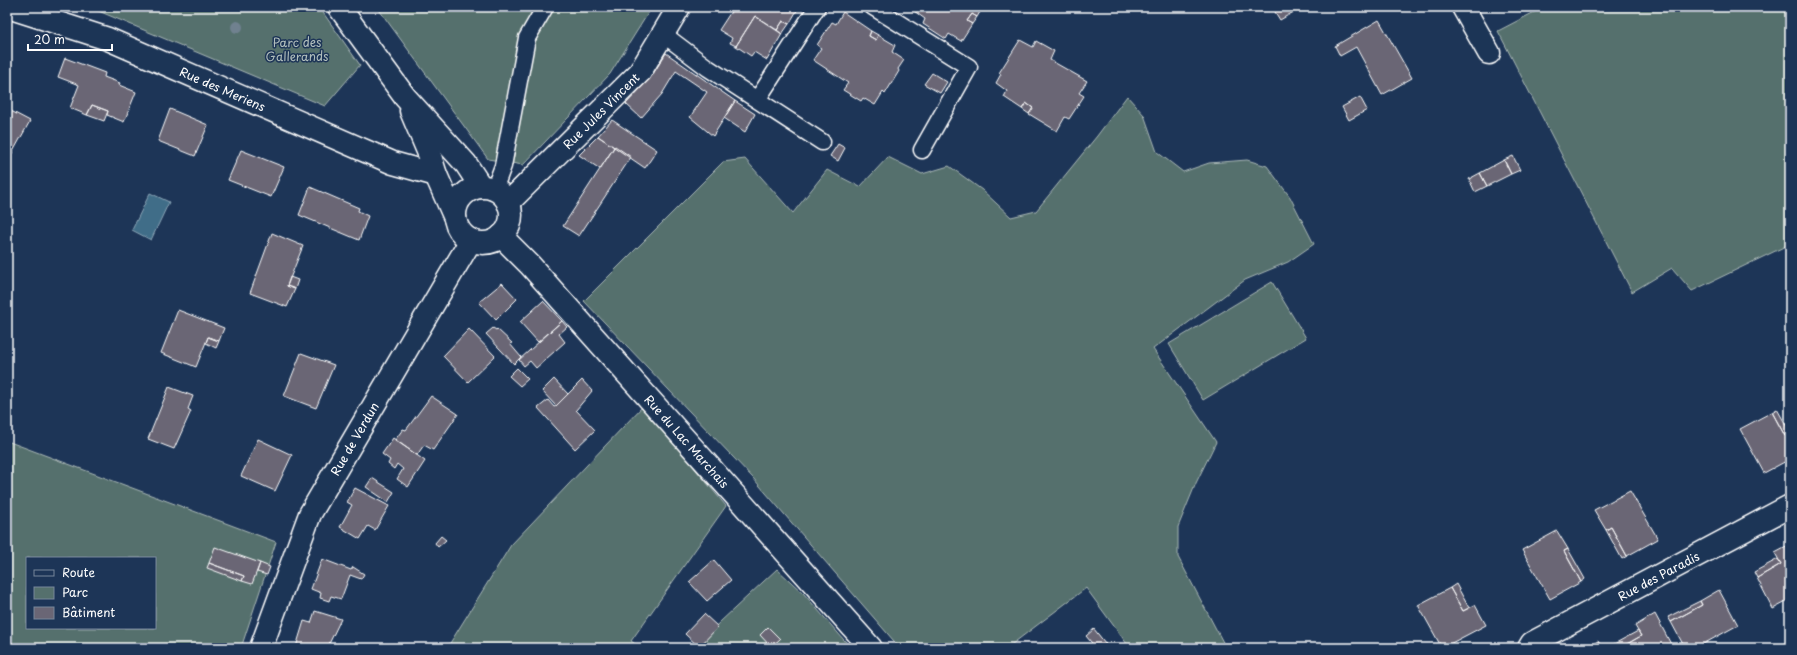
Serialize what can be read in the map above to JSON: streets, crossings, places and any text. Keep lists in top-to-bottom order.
{
  "streets": {
    "street": [
      "Rue des Meriens",
      "Rue Jules Vincent",
      "Rue de Verdun",
      "Rue du Lac Marchais",
      "Rue des Paradis"
    ]
  },
  "crossings": [
    ["Rue Jules Vincent", "Rue de Verdun"],
    ["Rue Jules Vincent", "Rue du Lac Marchais"],
    ["Rue de Verdun", "Rue du Lac Marchais"]
  ],
  "parks": ["Parc des Gallerands"],
  "legend": ["Route", "Parc", "Bâtiment"],
  "scale_bar": "20 m"
}
